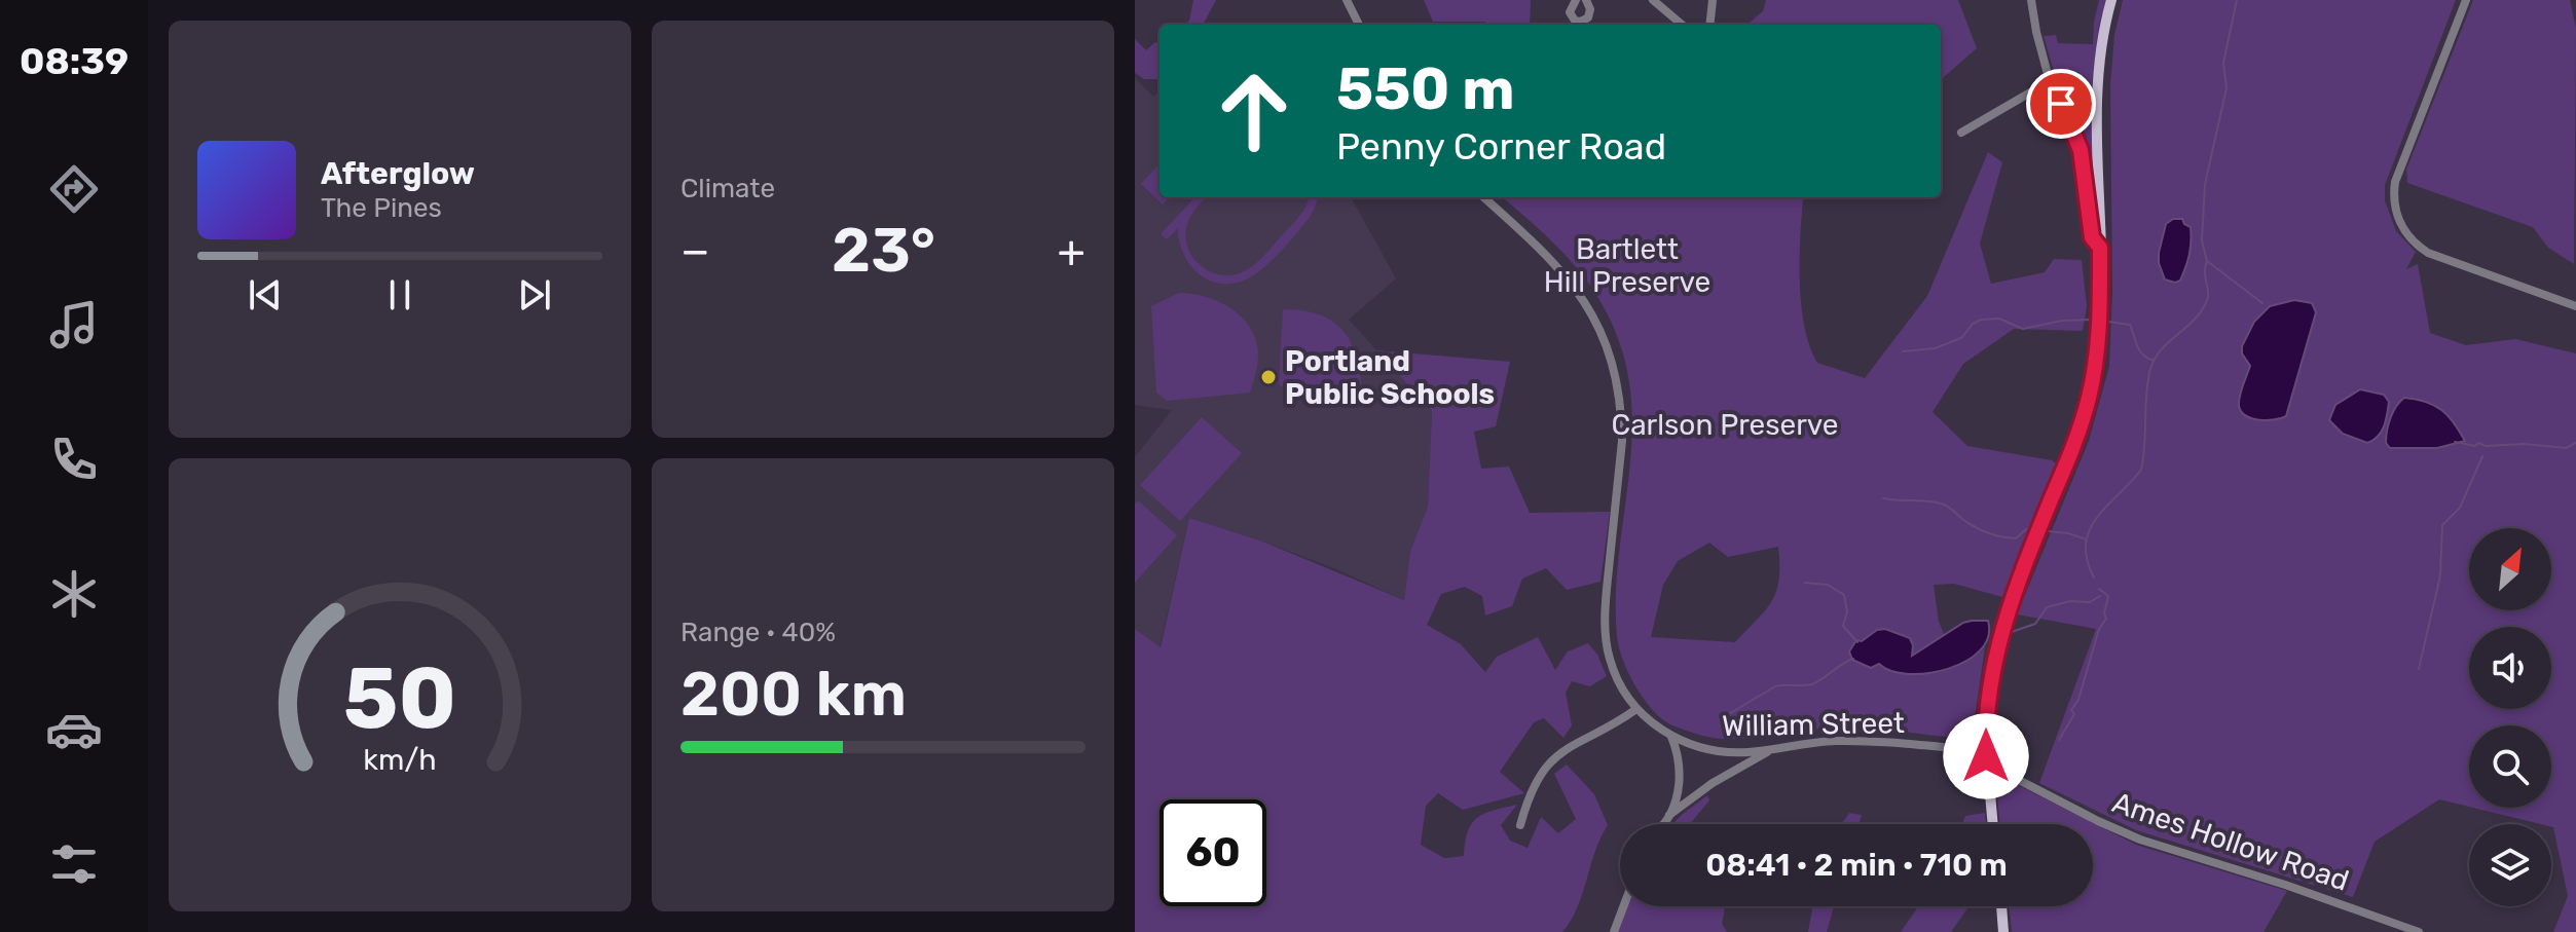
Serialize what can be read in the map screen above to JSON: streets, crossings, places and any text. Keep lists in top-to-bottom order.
{
  "streets": {
    "street": ["William Street", "Ames Hollow Road"]
  },
  "parks": ["Bartlett Hill Preserve", "Carlson Preserve"],
  "places": ["Portland Public Schools"],
  "north": "top right",
  "page": {
    "tabs": "08:39",
    "tile": [
      "Climate",
      ["Range · 40%", "200 km"]
    ],
    "turn": ["550 m", "Penny Corner Road"],
    "song": ["Afterglow", "The Pines"],
    "heat": ["−", "23°", "+"],
    "limit": "60",
    "trip": "08:41 · 2 min · 710 m",
    "gauge": ["50", "km/h"]
  }
}
